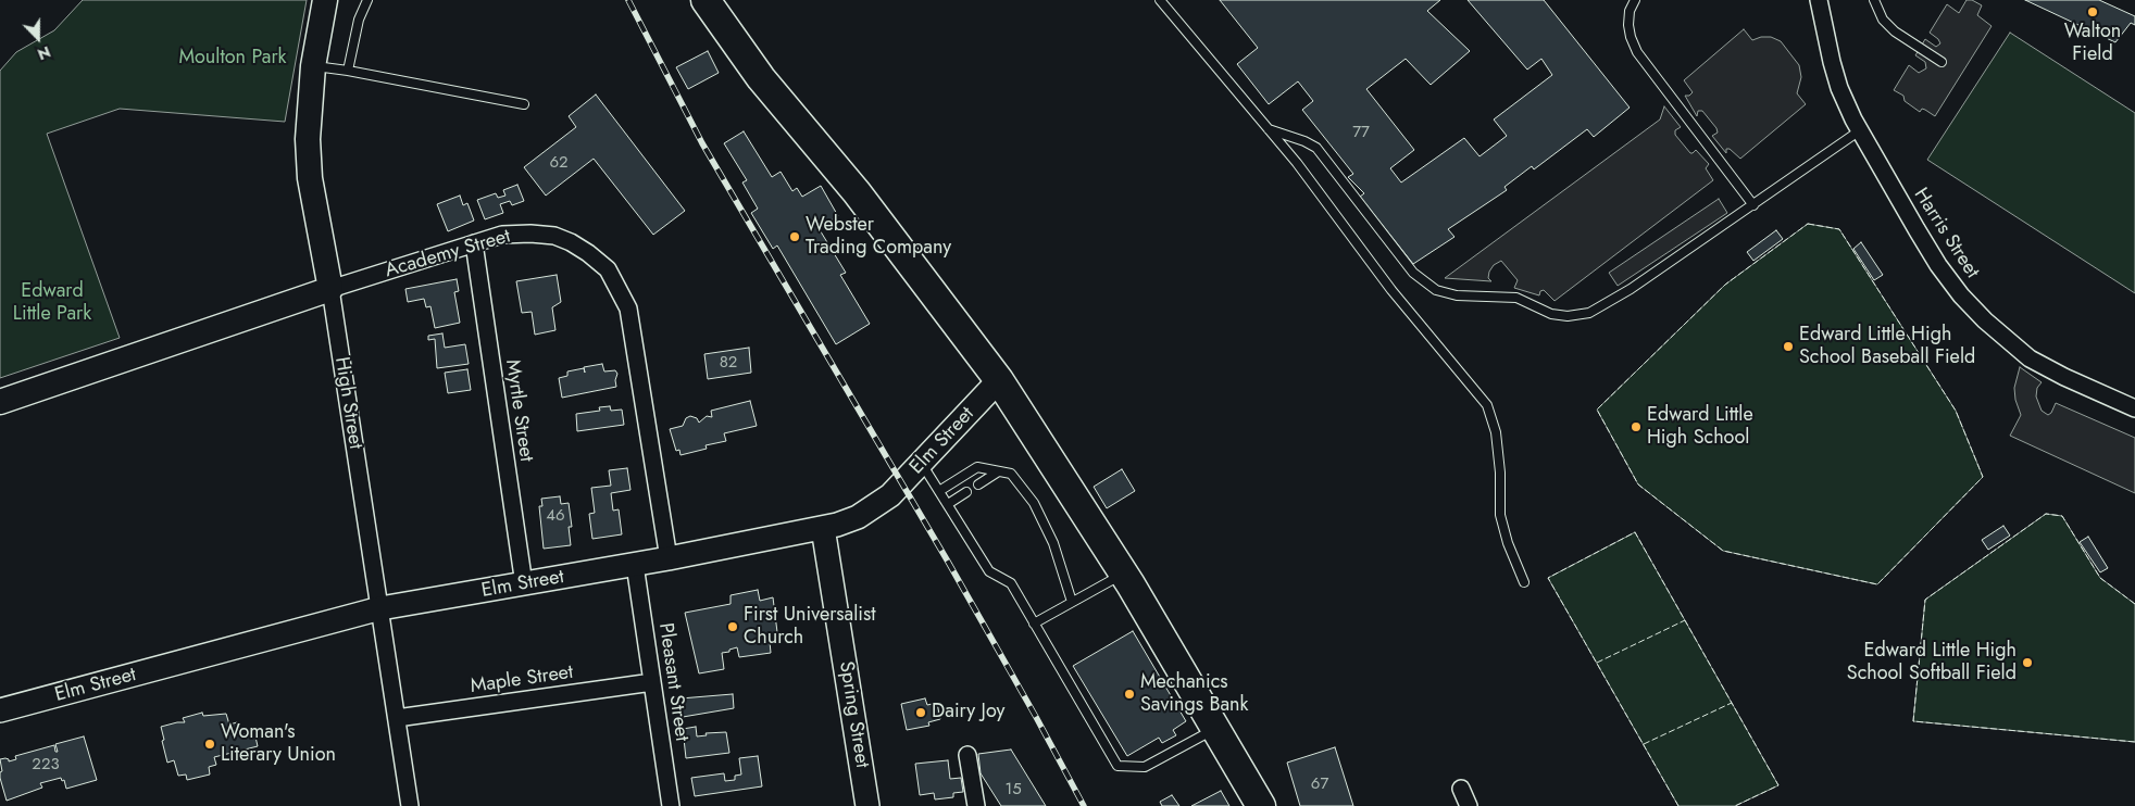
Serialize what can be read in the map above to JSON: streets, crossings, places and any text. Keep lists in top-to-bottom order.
{
  "streets": {
    "main road": [
      "Academy Street",
      "High Street",
      "Elm Street",
      "Spring Street"
    ],
    "street": [
      "Harris Street",
      "Myrtle Street",
      "Maple Street",
      "Pleasant Street"
    ]
  },
  "crossings": [
    ["Academy Street", "High Street"],
    ["Academy Street", "Myrtle Street"],
    ["Academy Street", "Elm Street"],
    ["High Street", "Elm Street"],
    ["High Street", "Maple Street"],
    ["Myrtle Street", "Elm Street"],
    ["Elm Street", "Pleasant Street"],
    ["Elm Street", "Spring Street"],
    ["Maple Street", "Pleasant Street"]
  ],
  "parks": ["Moulton Park", "Edward Little Park"],
  "places": [
    "Walton Field",
    "Webster Trading Company",
    "Edward Little High School Baseball Field",
    "Edward Little High School",
    "First Universalist Church",
    "Edward Little High School Softball Field",
    "Mechanics Savings Bank",
    "Dairy Joy",
    "Woman's Literary Union"
  ],
  "house_numbers": [
    "77",
    "62",
    "82",
    "46",
    "223",
    "67",
    "15"
  ],
  "north": "bottom"
}
